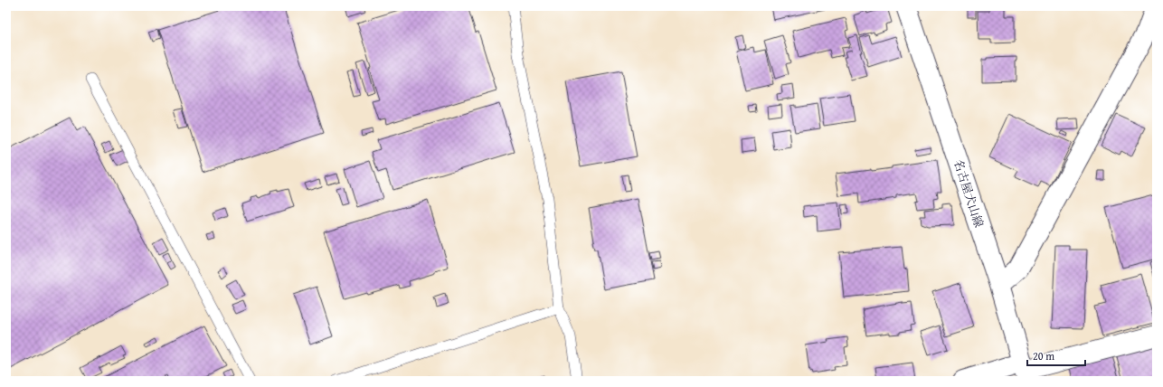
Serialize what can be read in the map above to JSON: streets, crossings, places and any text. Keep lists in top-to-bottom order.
{
  "streets": {
    "street": ["名古屋犬山線"]
  },
  "scale_bar": "20 m"
}
